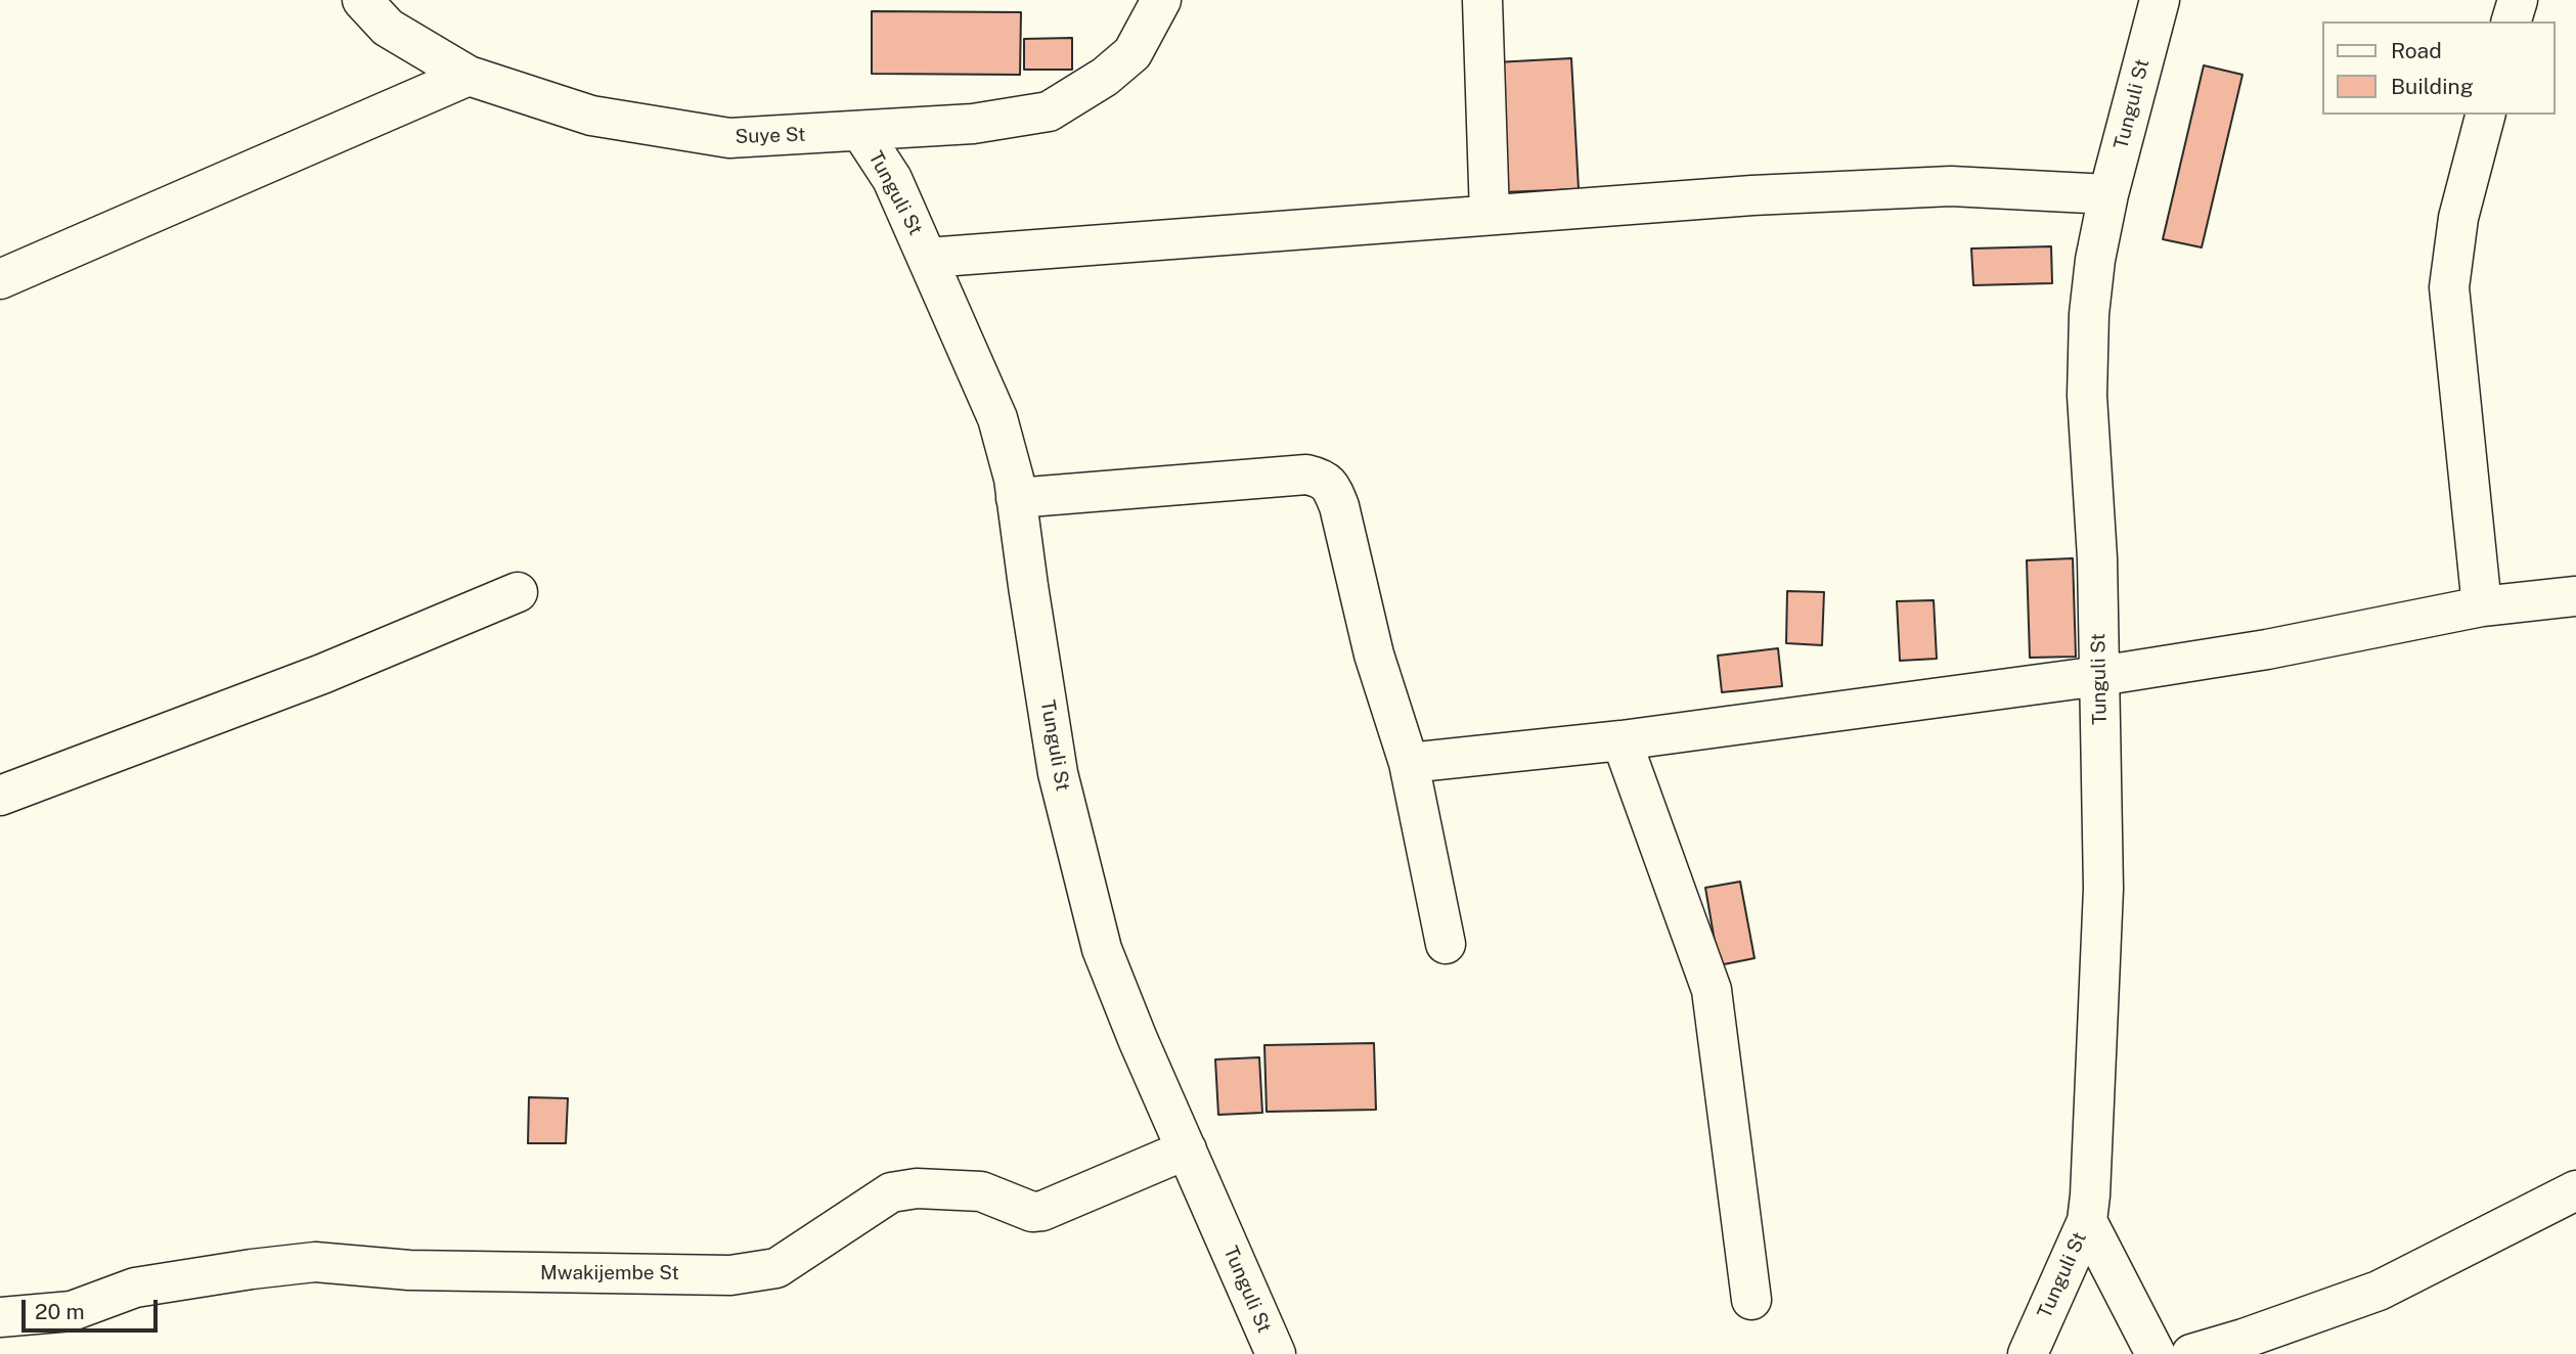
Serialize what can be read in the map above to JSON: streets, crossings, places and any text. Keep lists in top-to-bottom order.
{
  "streets": {
    "street": ["Tunguli St", "Suye St", "Mwakijembe St"]
  },
  "crossings": [
    ["Tunguli St", "Suye St"],
    ["Tunguli St", "Mwakijembe St"]
  ],
  "legend": ["Road", "Building"],
  "scale_bar": "20 m"
}
